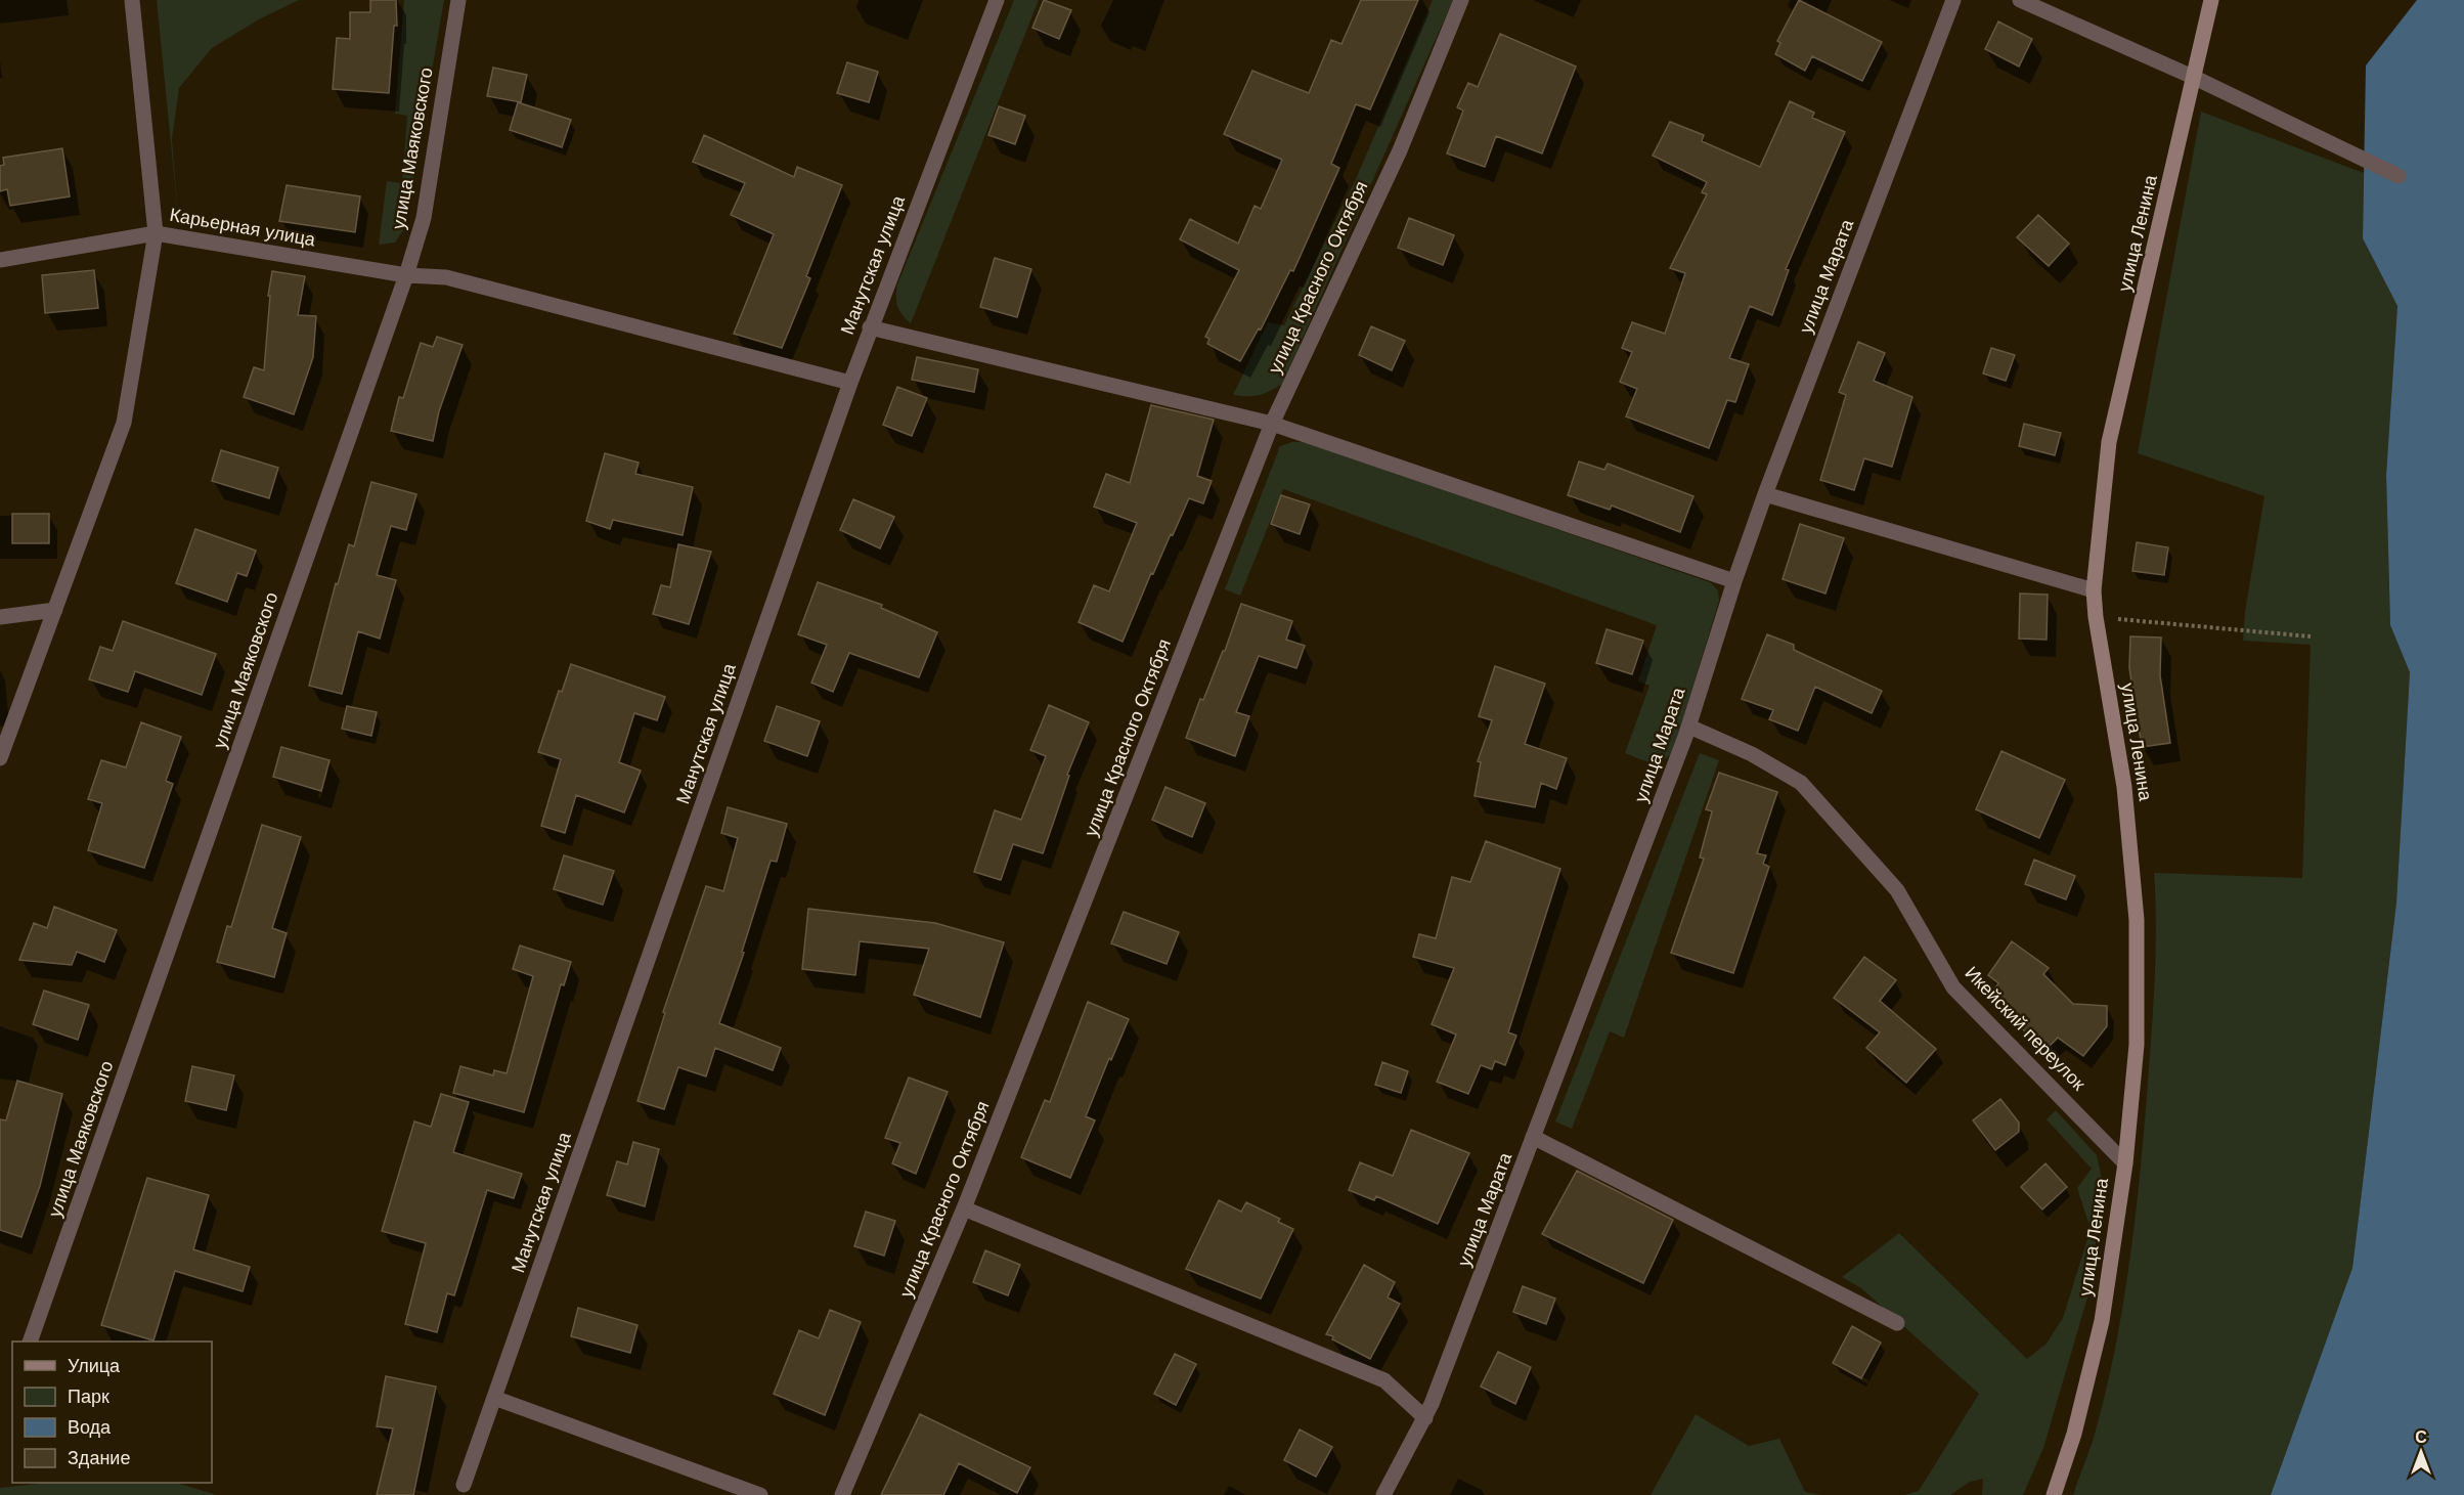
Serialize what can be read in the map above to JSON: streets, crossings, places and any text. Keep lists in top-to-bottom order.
{
  "streets": {
    "main road": ["улица Ленина"],
    "street": [
      "улица Маяковского",
      "Карьерная улица",
      "Манутская улица",
      "улица Марата",
      "улица Красного Октября",
      "Икейский переулок"
    ]
  },
  "crossings": [
    ["улица Маяковского", "Карьерная улица"],
    ["Карьерная улица", "Манутская улица"],
    ["улица Ленина", "Икейский переулок"],
    ["улица Марата", "Икейский переулок"]
  ],
  "legend": [
    "Улица",
    "Парк",
    "Вода",
    "Здание"
  ],
  "north": "top"
}
